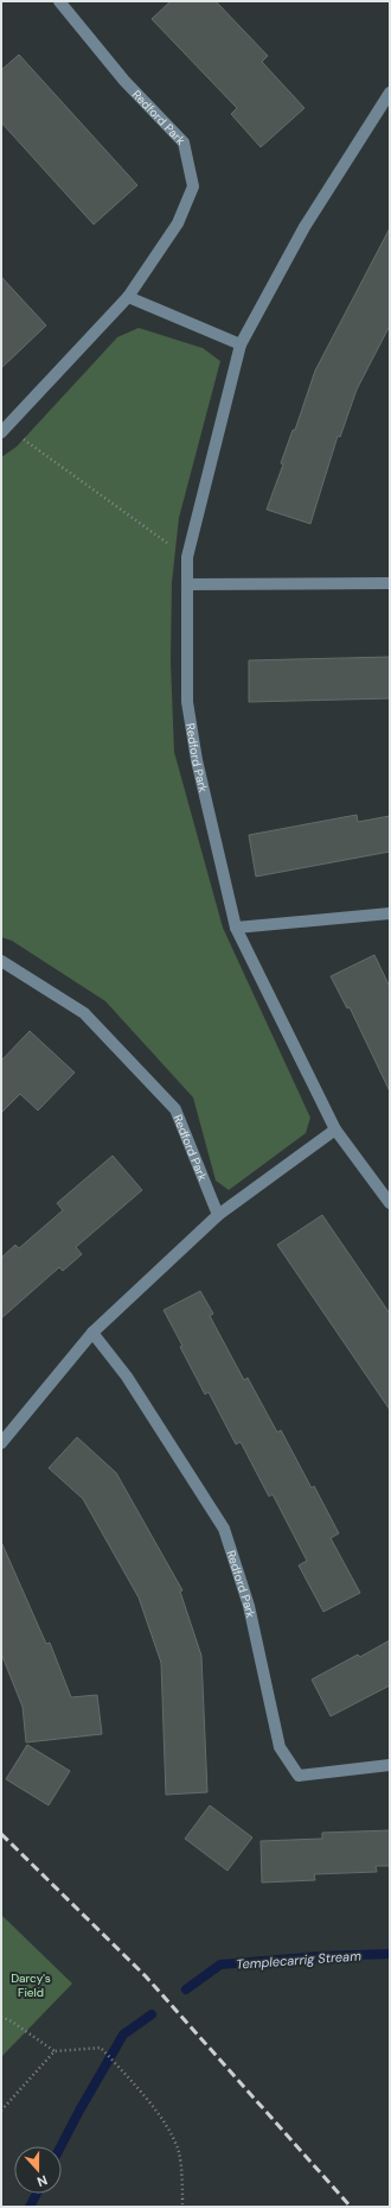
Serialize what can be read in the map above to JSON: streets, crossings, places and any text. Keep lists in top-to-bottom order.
{
  "streets": {
    "street": ["Redford Park"]
  },
  "water": ["Templecarrig Stream"],
  "parks": ["Darcy's Field"],
  "north": "bottom"
}
